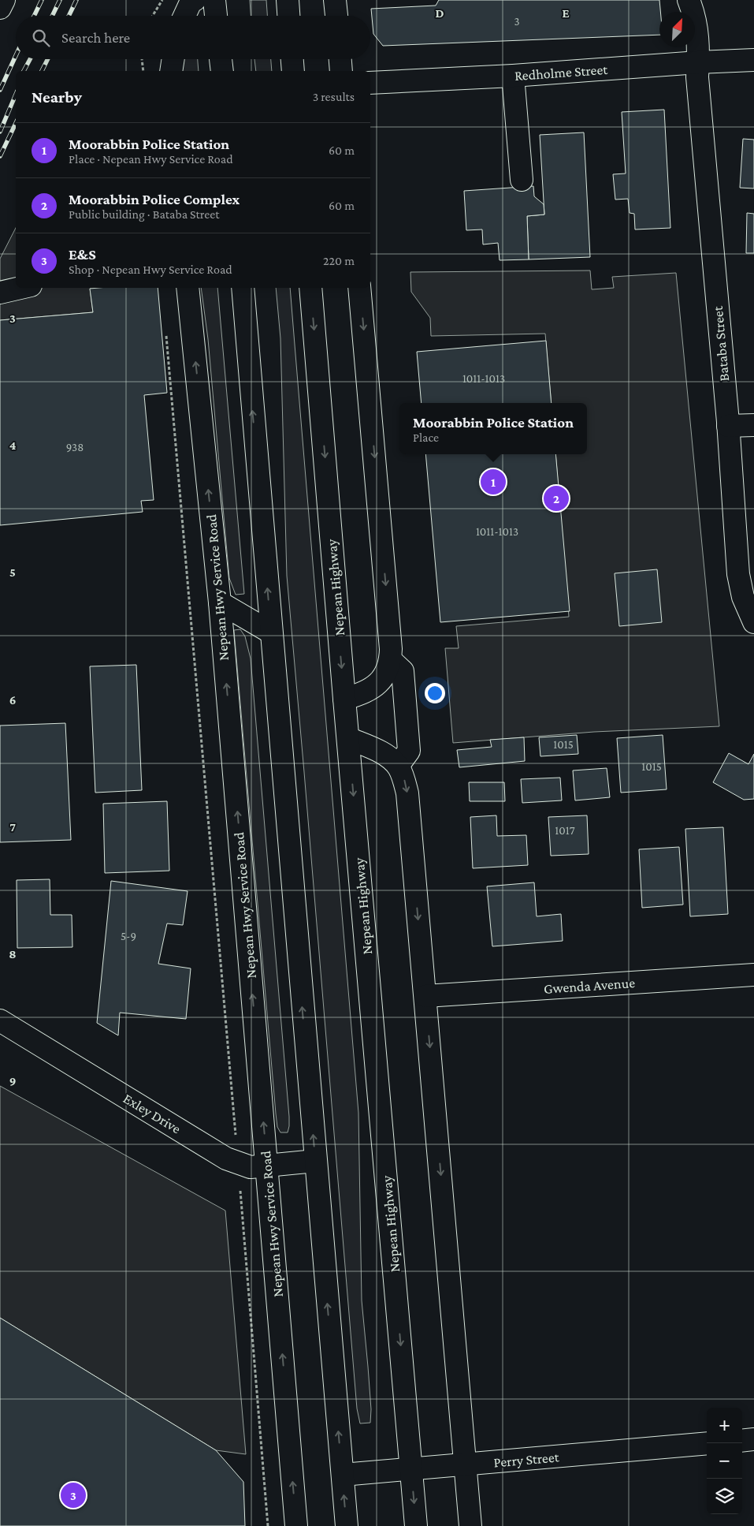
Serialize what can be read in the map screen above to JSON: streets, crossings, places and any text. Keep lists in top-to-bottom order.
{
  "streets": {
    "main road": [
      "Redholme Street",
      "Bataba Street",
      "Nepean Hwy Service Road",
      "Nepean Highway",
      "Gwenda Avenue",
      "Exley Drive",
      "Perry Street"
    ]
  },
  "crossings": [
    ["Redholme Street", "Bataba Street"],
    ["Nepean Hwy Service Road", "Exley Drive"],
    ["Nepean Highway", "Perry Street"]
  ],
  "house_numbers": [
    "3",
    "1011-1013",
    "938",
    "1011-1013",
    "1015",
    "1015",
    "1017",
    "5-9"
  ],
  "north": "top right",
  "page": {
    "search": "Search here",
    "heading": ["Nearby", "3 results"],
    "list": [
      {
        "mark": "1",
        "name": "Moorabbin Police Station",
        "note": "Place · Nepean Hwy Service Road",
        "value": "60 m"
      },
      {
        "mark": "2",
        "name": "Moorabbin Police Complex",
        "note": "Public building · Bataba Street",
        "value": "60 m"
      },
      {
        "mark": "3",
        "name": "E&S",
        "note": "Shop · Nepean Hwy Service Road",
        "value": "220 m"
      }
    ],
    "popup": ["Moorabbin Police Station", "Place"],
    "pins": ["1", "2", "3"],
    "map_buttons": ["+", "−"]
  },
  "grid": {
    "columns": ["D", "E"],
    "rows": [
      "3",
      "4",
      "5",
      "6",
      "7",
      "8",
      "9"
    ]
  }
}
